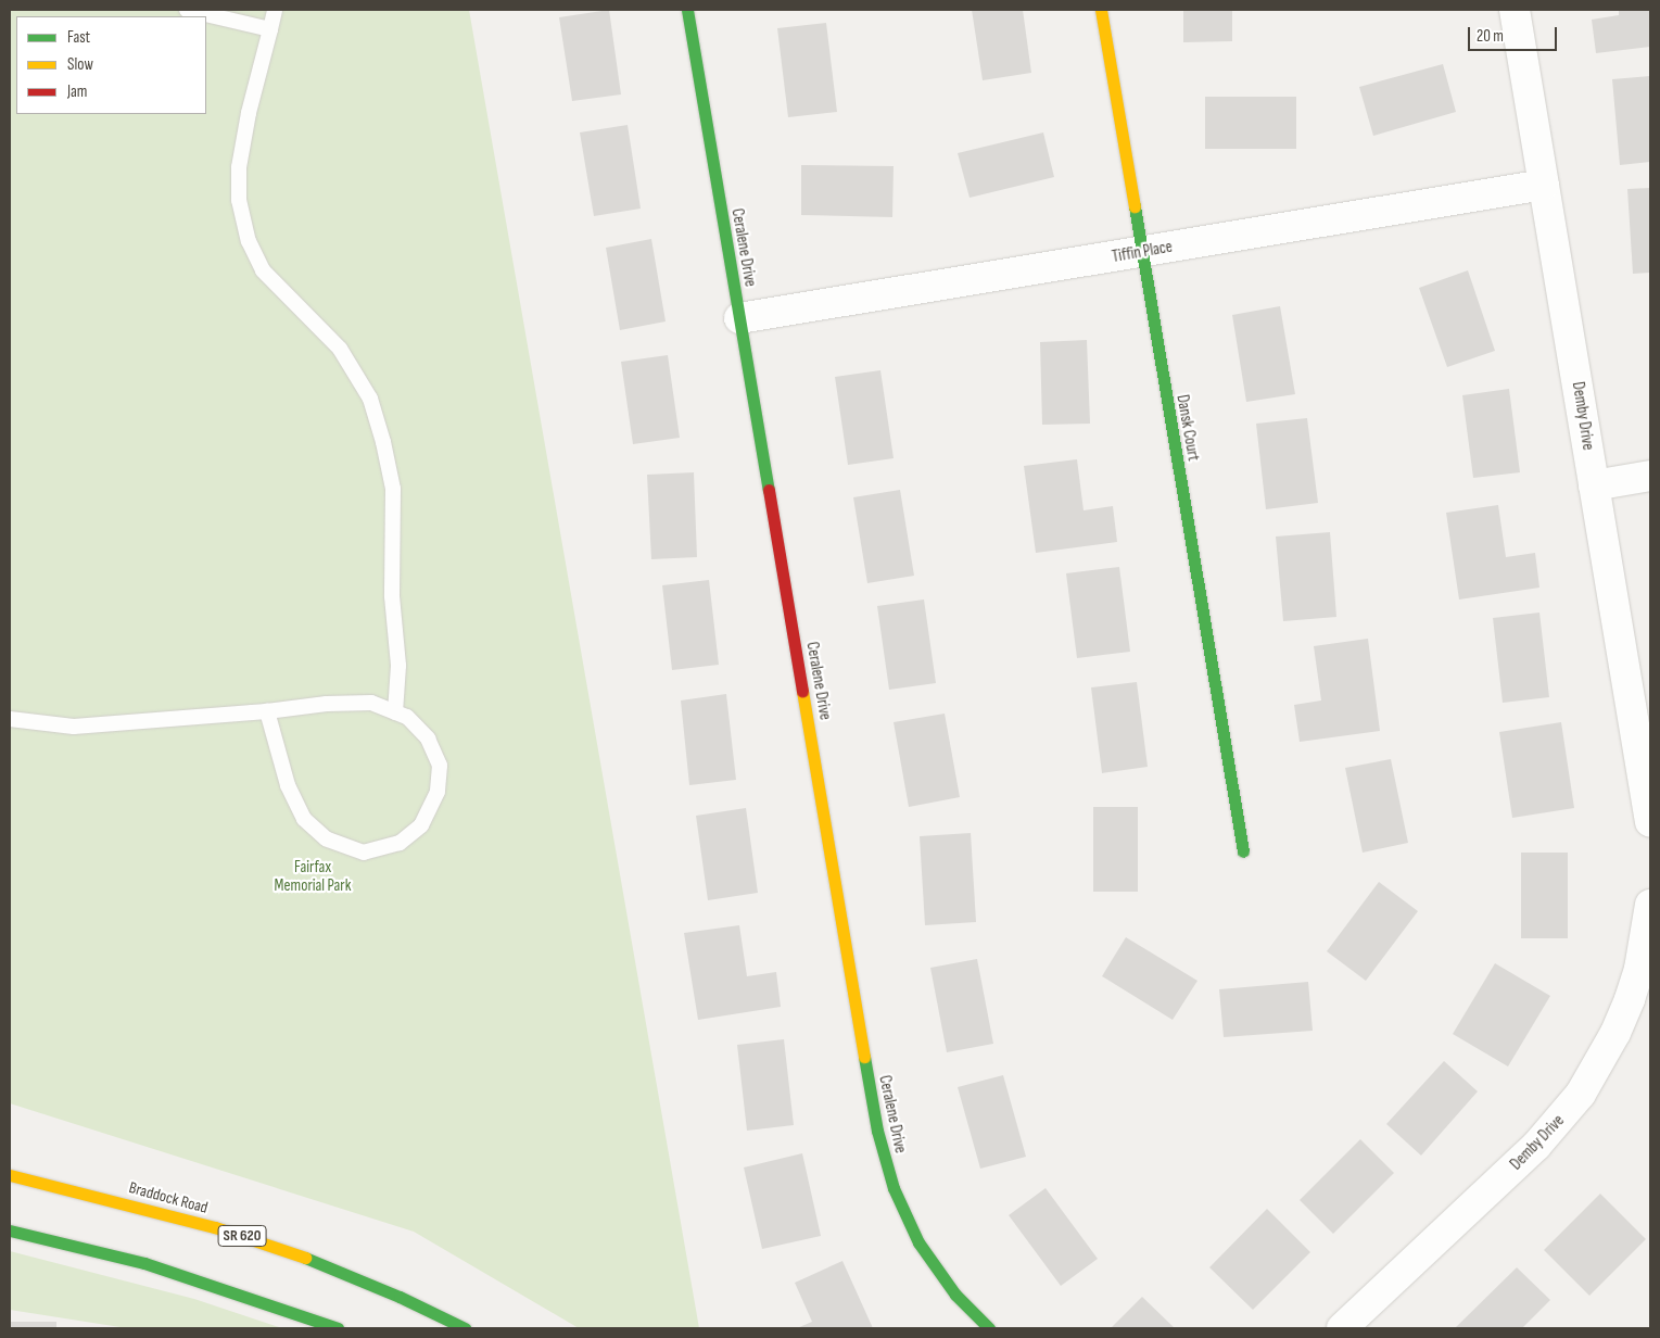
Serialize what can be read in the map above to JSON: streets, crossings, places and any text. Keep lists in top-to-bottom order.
{
  "streets": {
    "street": [
      "Ceralene Drive",
      "Tiffin Place",
      "Demby Drive",
      "Dansk Court",
      "Braddock Road",
      "SR 620"
    ]
  },
  "crossings": [
    ["Ceralene Drive", "Tiffin Place"],
    ["Tiffin Place", "Demby Drive"],
    ["Tiffin Place", "Dansk Court"]
  ],
  "parks": ["Fairfax Memorial Park"],
  "legend": ["Fast", "Slow", "Jam"],
  "scale_bar": "20 m"
}
